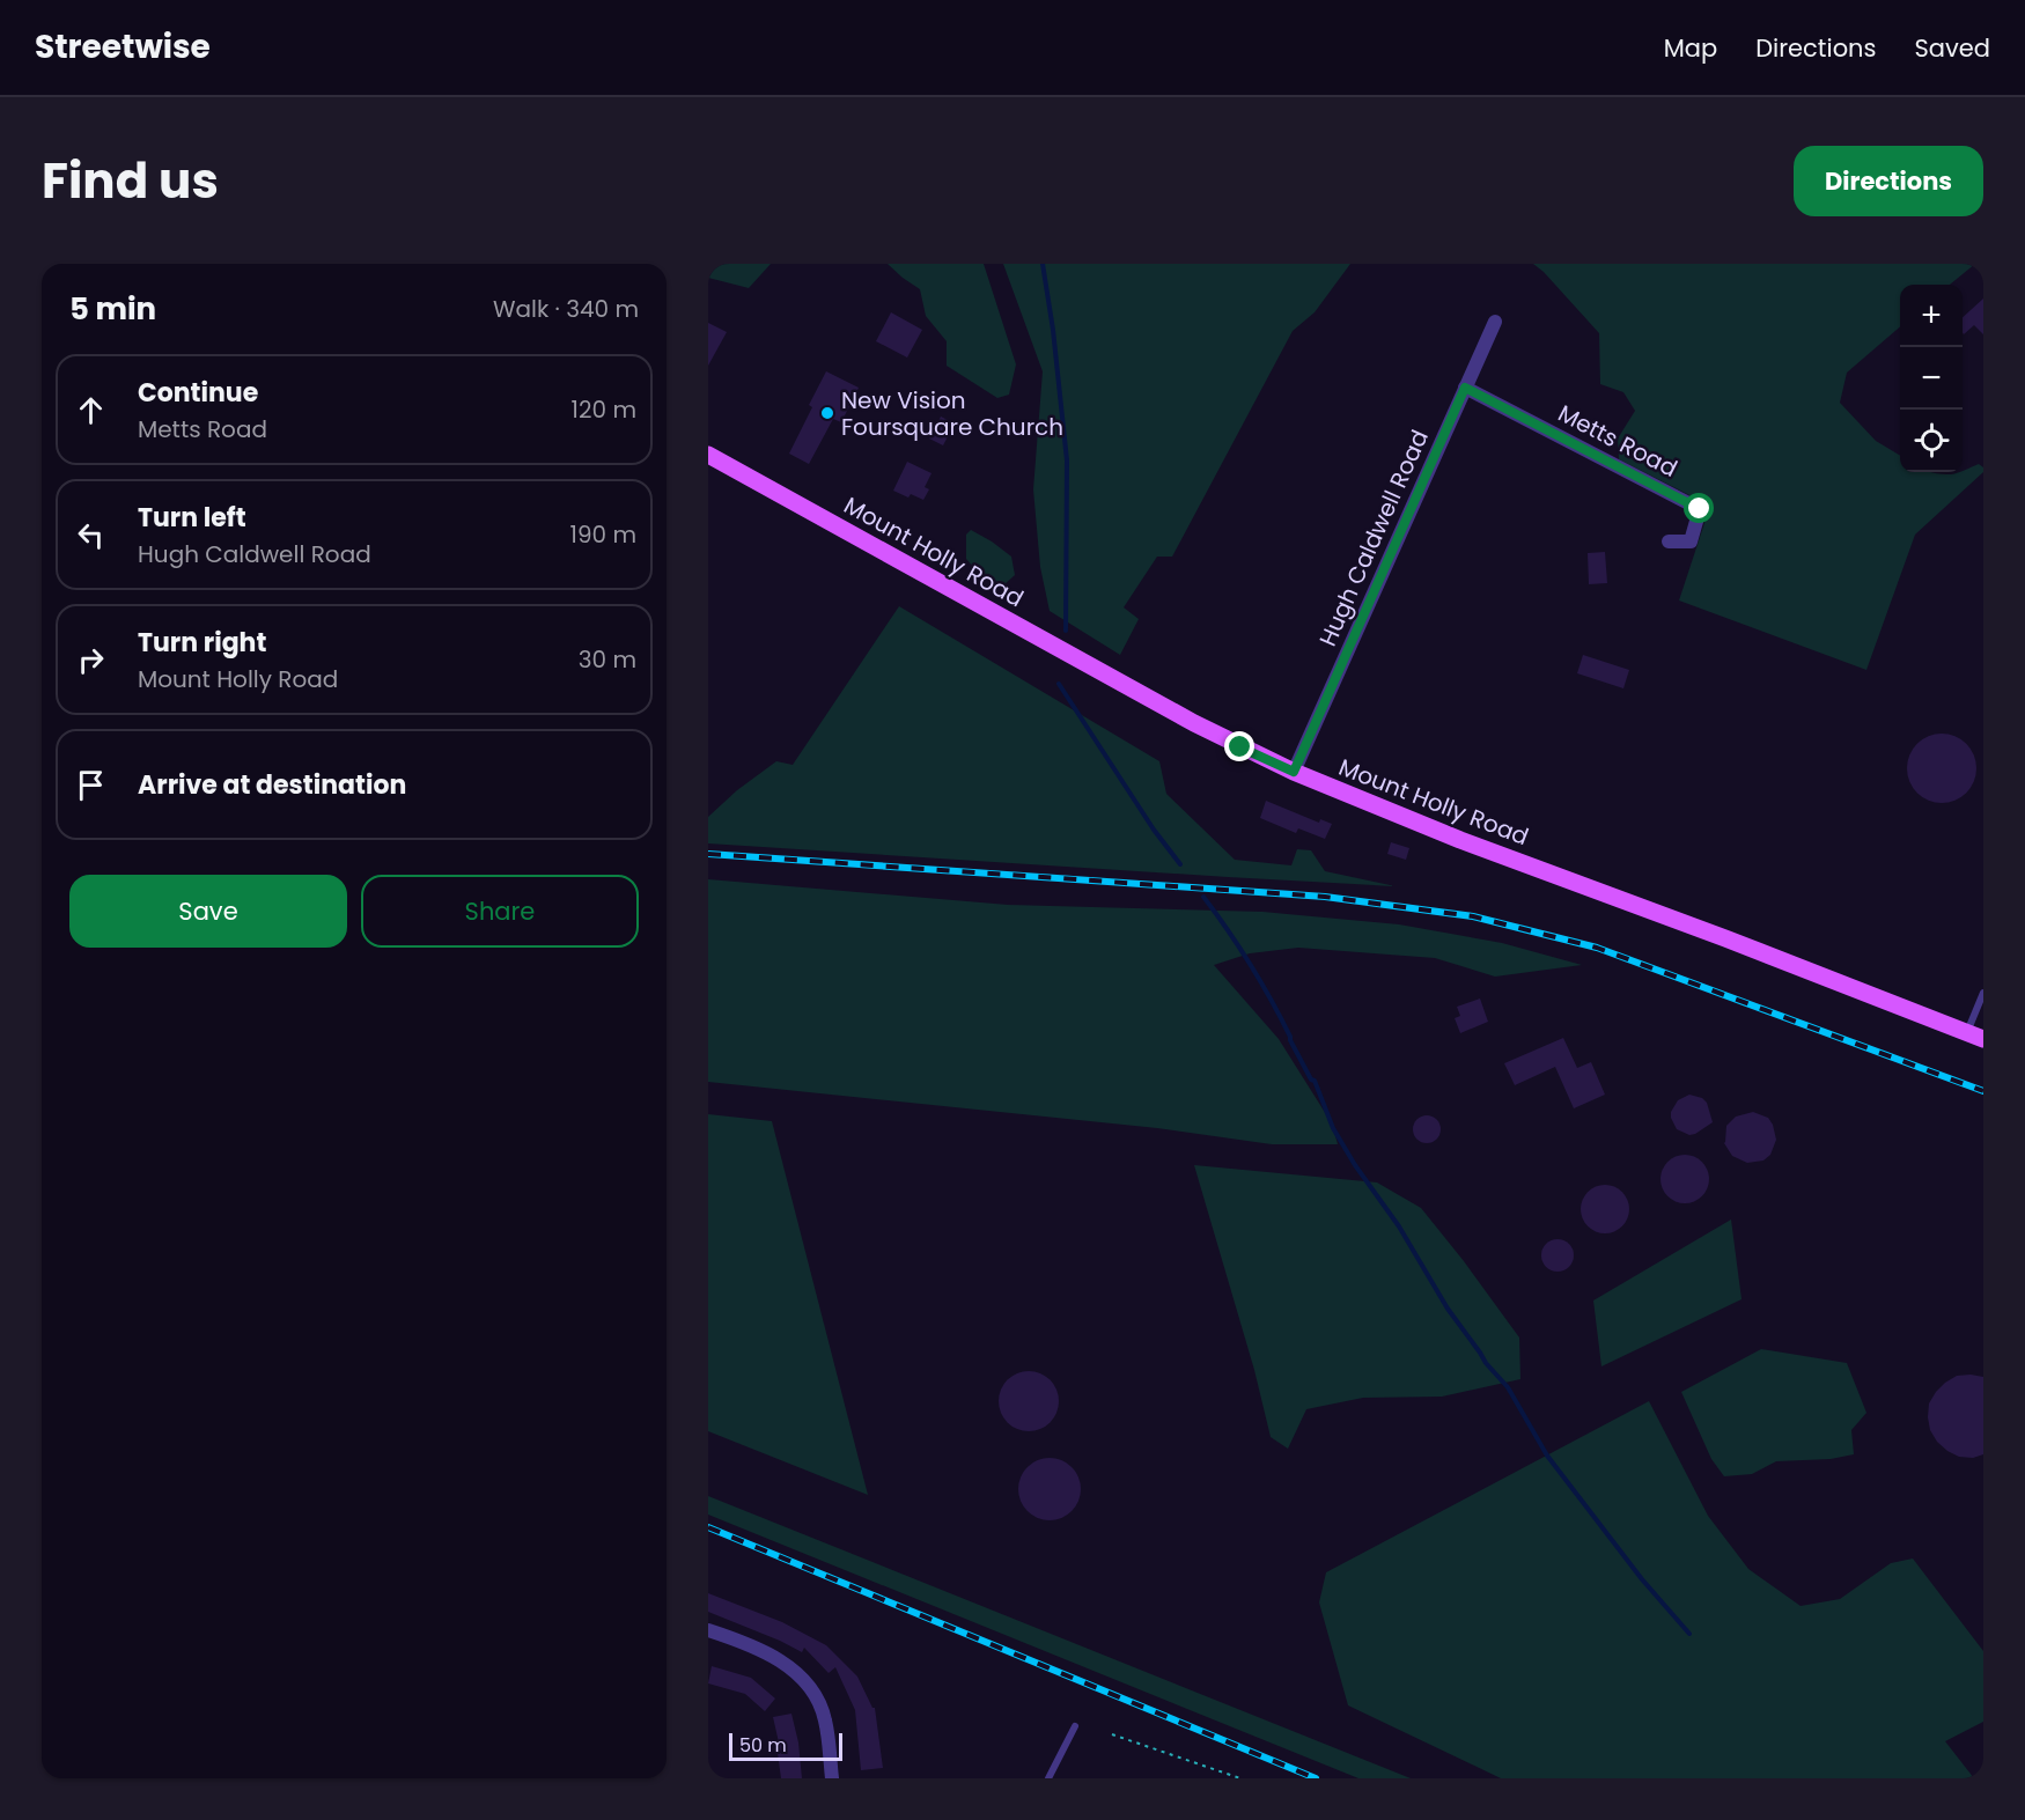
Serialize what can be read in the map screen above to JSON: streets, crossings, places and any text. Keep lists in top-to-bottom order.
{
  "streets": {
    "main road": ["Mount Holly Road"],
    "street": ["Metts Road", "Hugh Caldwell Road"]
  },
  "crossings": [
    ["Metts Road", "Hugh Caldwell Road"],
    ["Hugh Caldwell Road", "Mount Holly Road"]
  ],
  "places": ["New Vision Foursquare Church"],
  "scale_bar": "50 m",
  "page": {
    "header": "Streetwise",
    "nav": ["Map", "Directions", "Saved"],
    "title": "Find us",
    "buttons": [
      "Directions",
      ["Save", "Share"]
    ],
    "heading": ["5 min", "Walk · 340 m"],
    "map_buttons": ["+", "−"],
    "list": [
      ["Continue", "Metts Road", "120 m"],
      ["Turn left", "Hugh Caldwell Road", "190 m"],
      ["Turn right", "Mount Holly Road", "30 m"],
      "Arrive at destination"
    ],
    "scale": "50 m"
  }
}
